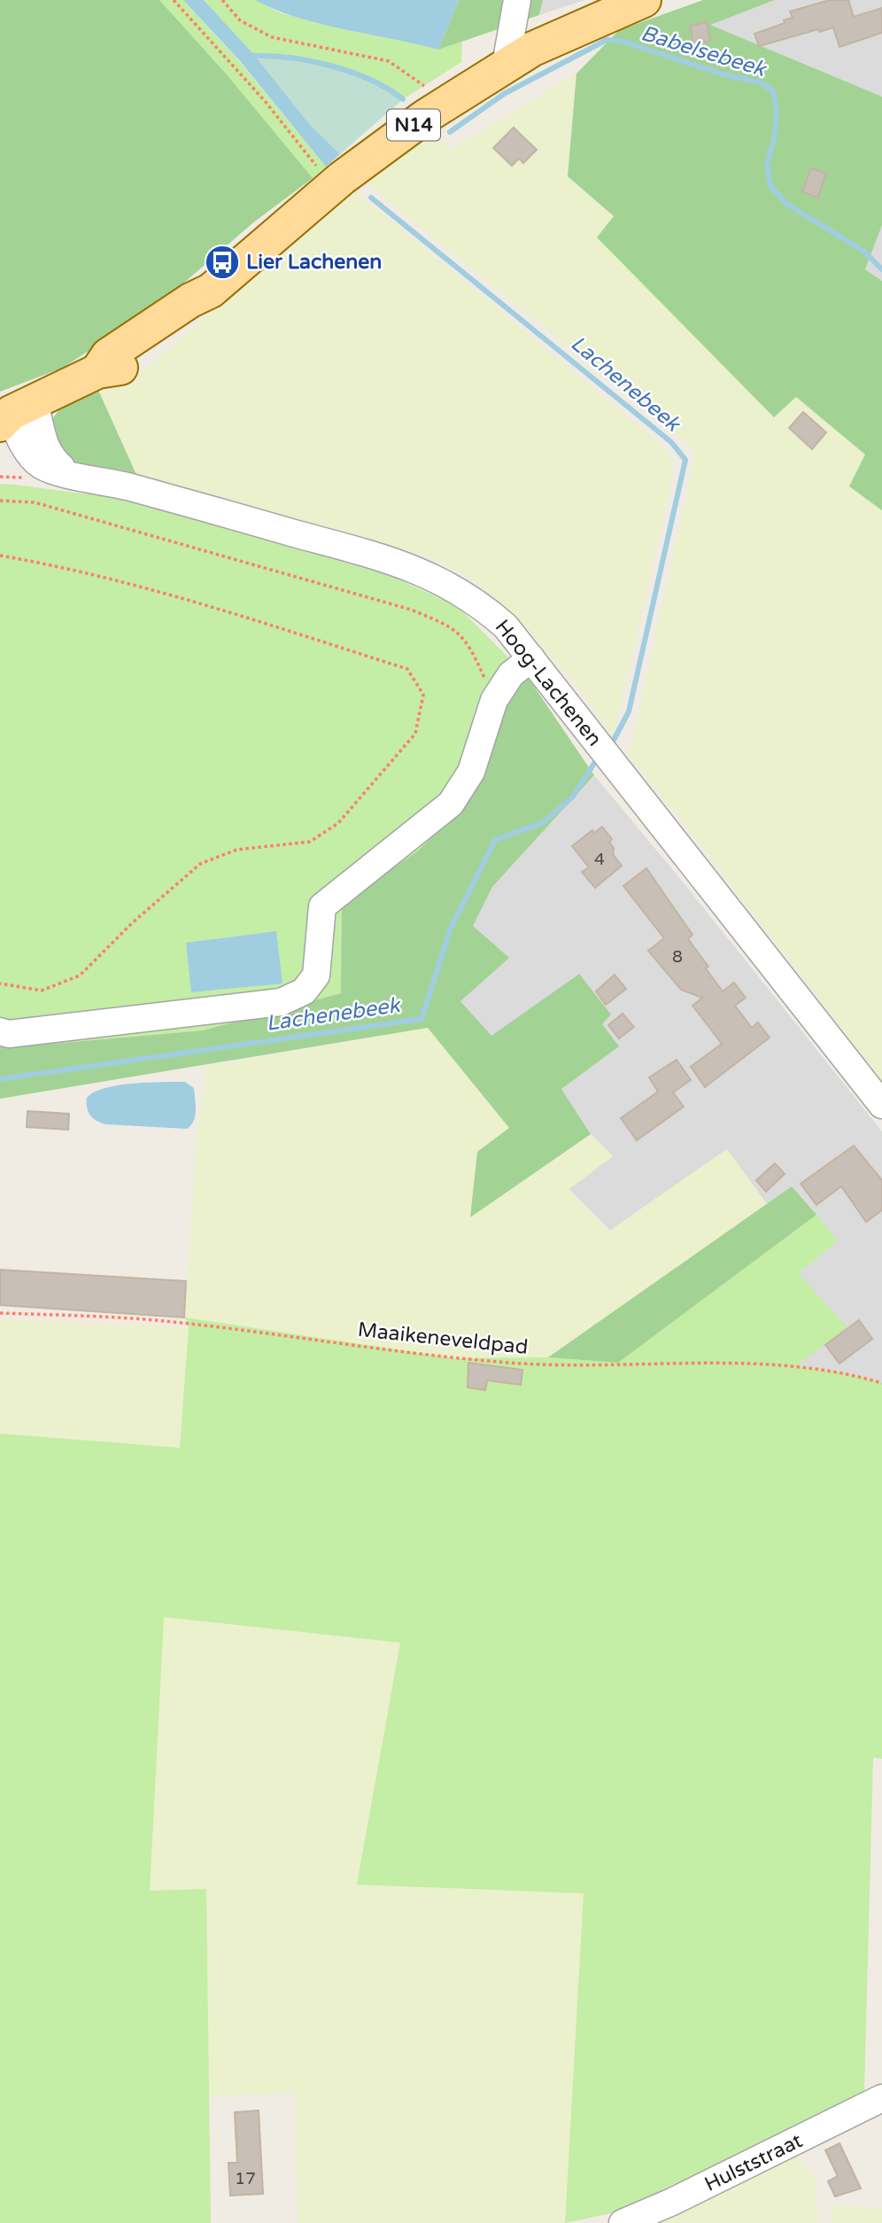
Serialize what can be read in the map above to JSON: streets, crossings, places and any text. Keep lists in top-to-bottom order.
{
  "streets": {
    "main road": ["N14"],
    "street": ["Hoog-Lachenen", "Hulststraat"],
    "path": ["Maaikeneveldpad"]
  },
  "crossings": [
    ["N14", "Hoog-Lachenen"]
  ],
  "water": ["Babelsebeek", "Lachenebeek"],
  "places": {
    "bus stop": ["Lier Lachenen"]
  },
  "house_numbers": ["4", "8", "17"]
}
